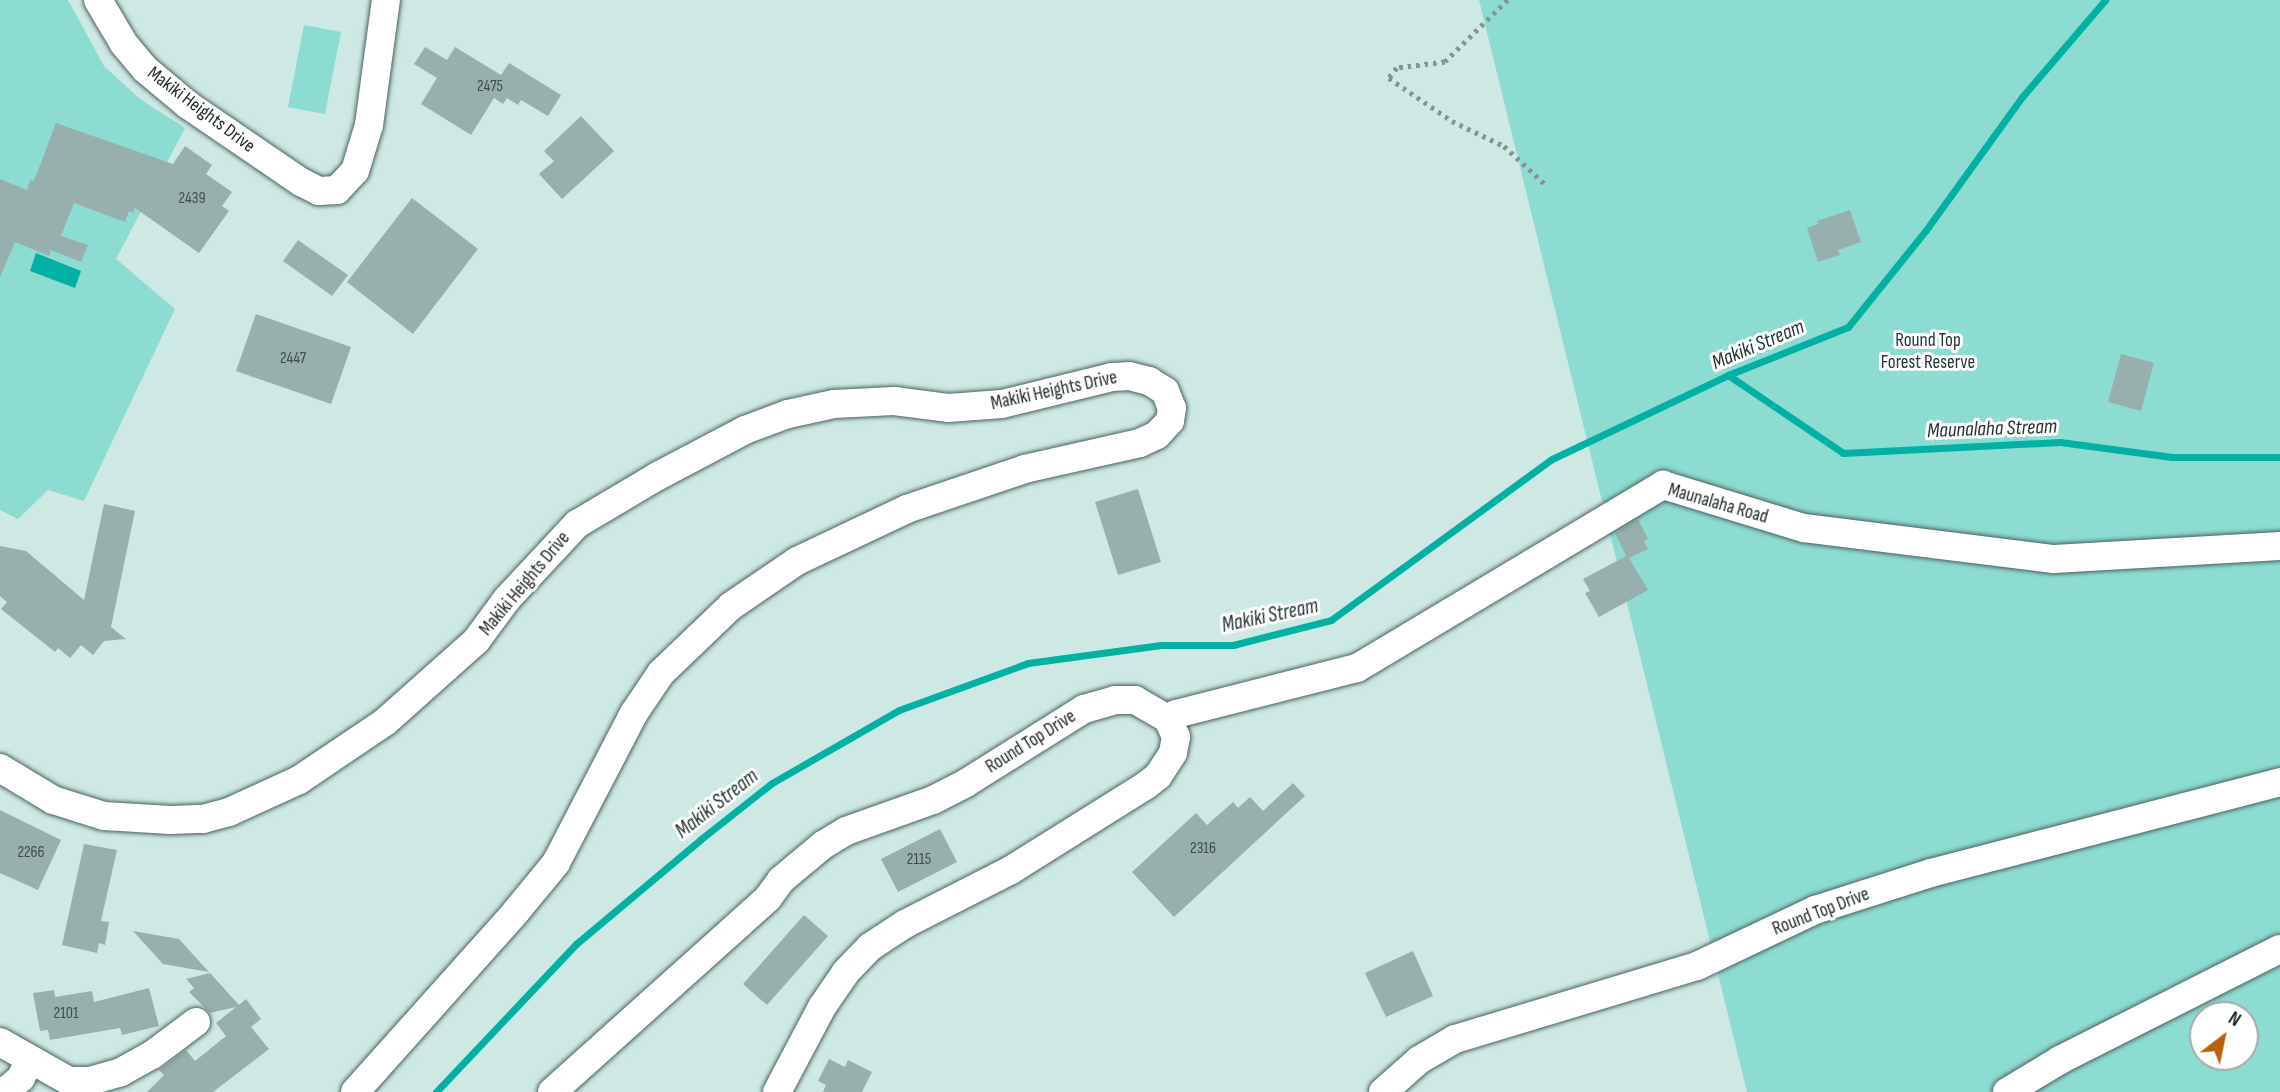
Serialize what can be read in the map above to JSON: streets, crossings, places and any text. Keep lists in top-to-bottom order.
{
  "streets": {
    "street": ["Makiki Heights Drive", "Maunalaha Road", "Round Top Drive"]
  },
  "crossings": [
    ["Maunalaha Road", "Round Top Drive"]
  ],
  "water": ["Makiki Stream", "Maunalaha Stream"],
  "parks": ["Round Top Forest Reserve"],
  "house_numbers": [
    "2475",
    "2439",
    "2447",
    "2316",
    "2266",
    "2115",
    "2101"
  ],
  "north": "top right"
}
